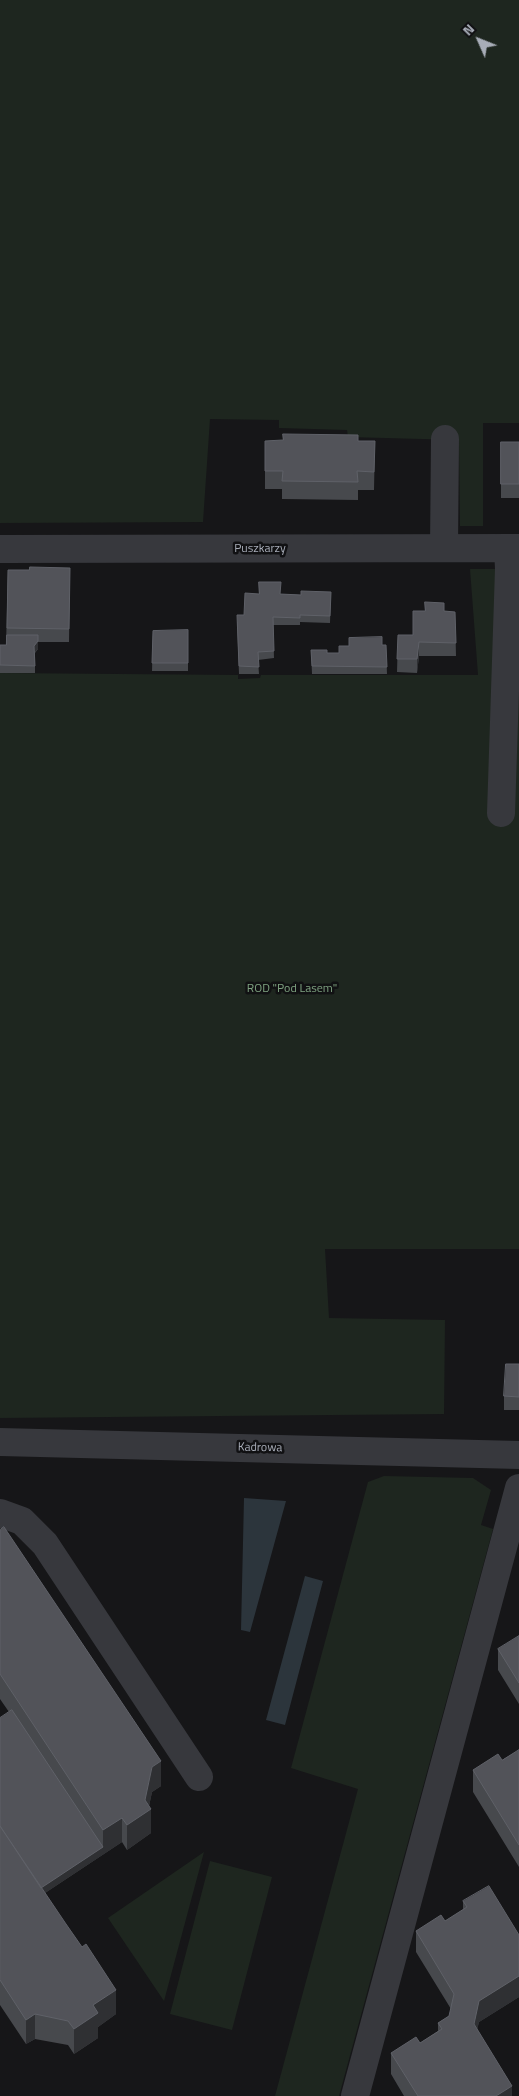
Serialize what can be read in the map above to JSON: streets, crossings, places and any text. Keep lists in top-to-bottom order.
{
  "streets": {
    "street": ["Puszkarzy", "Kadrowa"]
  },
  "parks": ["ROD \"Pod Lasem\""],
  "north": "top left"
}
